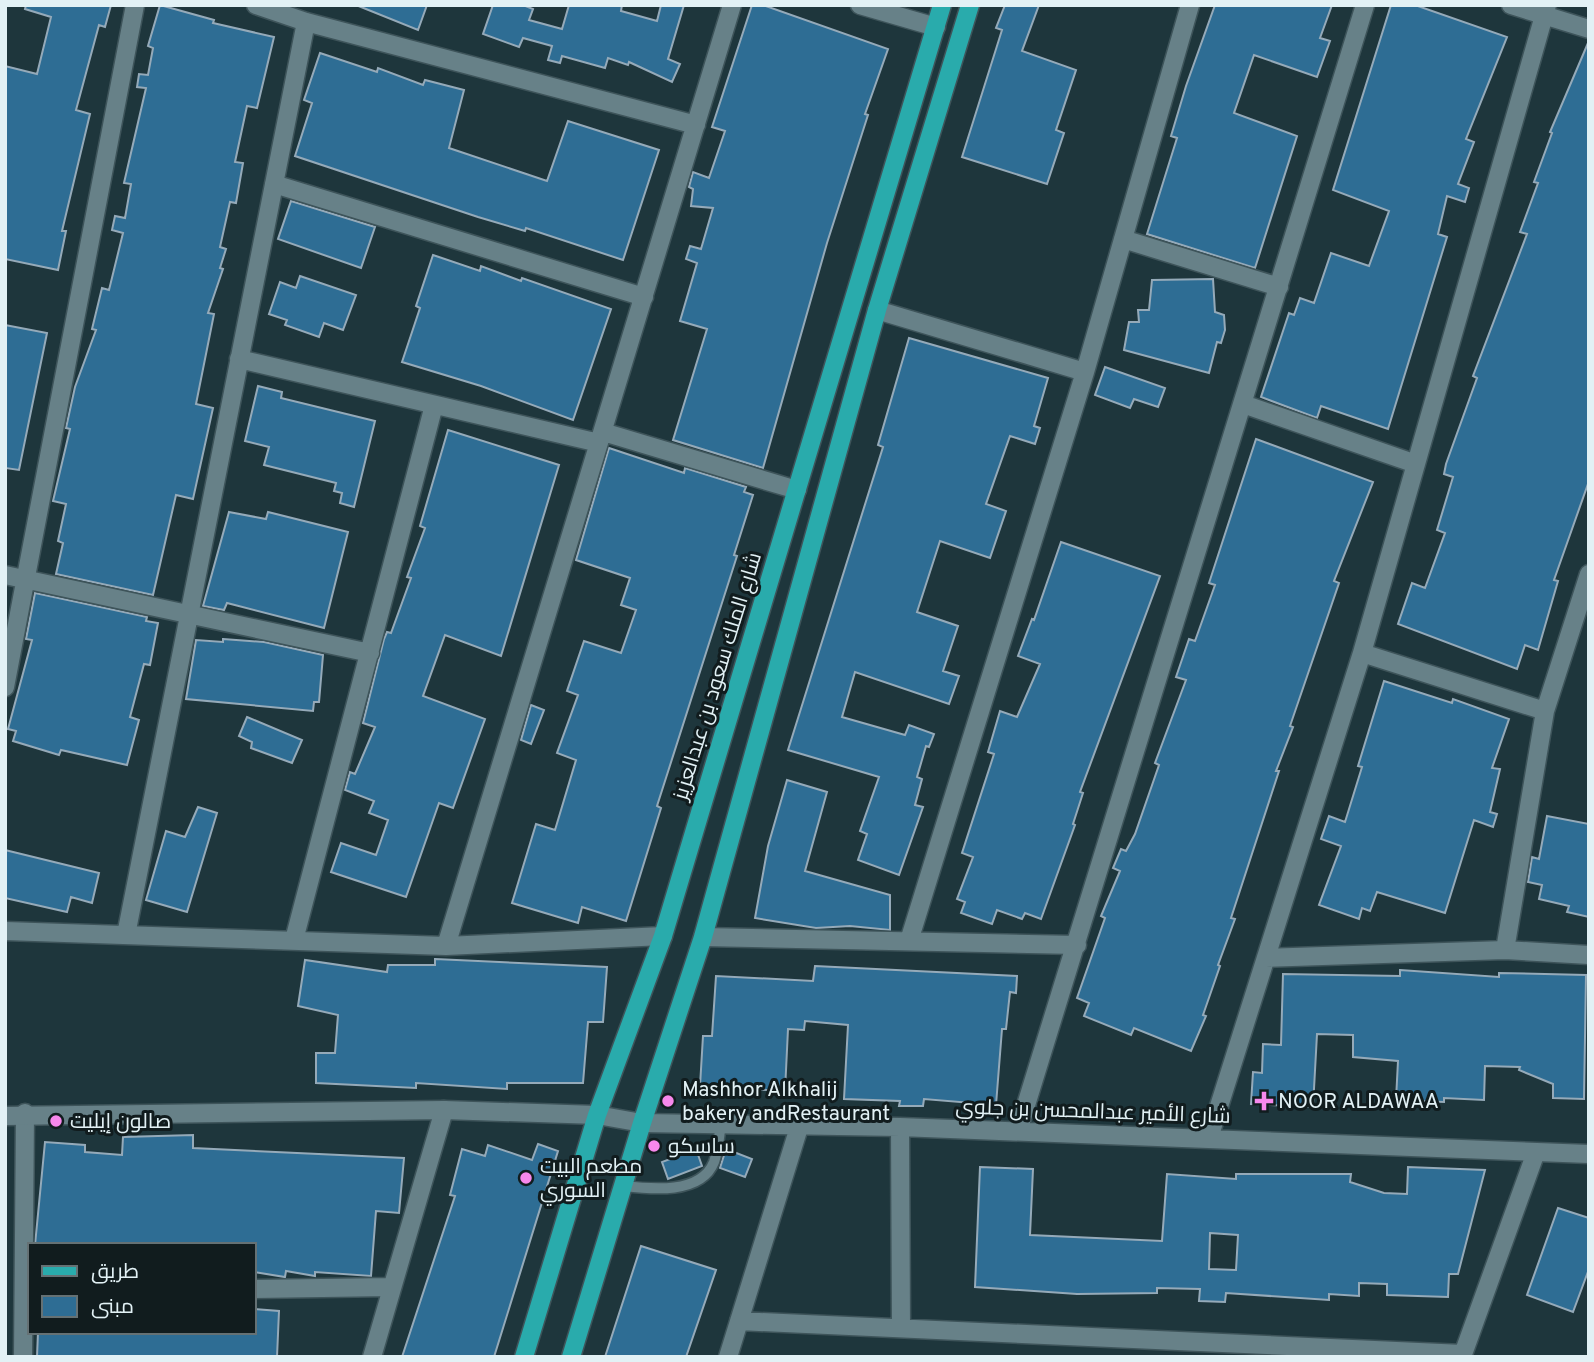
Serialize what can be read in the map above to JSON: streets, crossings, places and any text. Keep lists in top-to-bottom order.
{
  "streets": {
    "main road": ["شارع الملك سعود بن عبدالعزيز"],
    "street": ["شارع الأمير عبدالمحسن بن جلوي"]
  },
  "crossings": [
    ["شارع الملك سعود بن عبدالعزيز", "شارع الأمير عبدالمحسن بن جلوي"]
  ],
  "places": {
    "other": [
      "Mashhor Alkhalij bakery andRestaurant",
      "صالون إيليت",
      "ساسكو",
      "مطعم البيت السوري"
    ],
    "health": ["NOOR ALDAWAA"]
  },
  "legend": ["طريق", "مبنى"]
}
